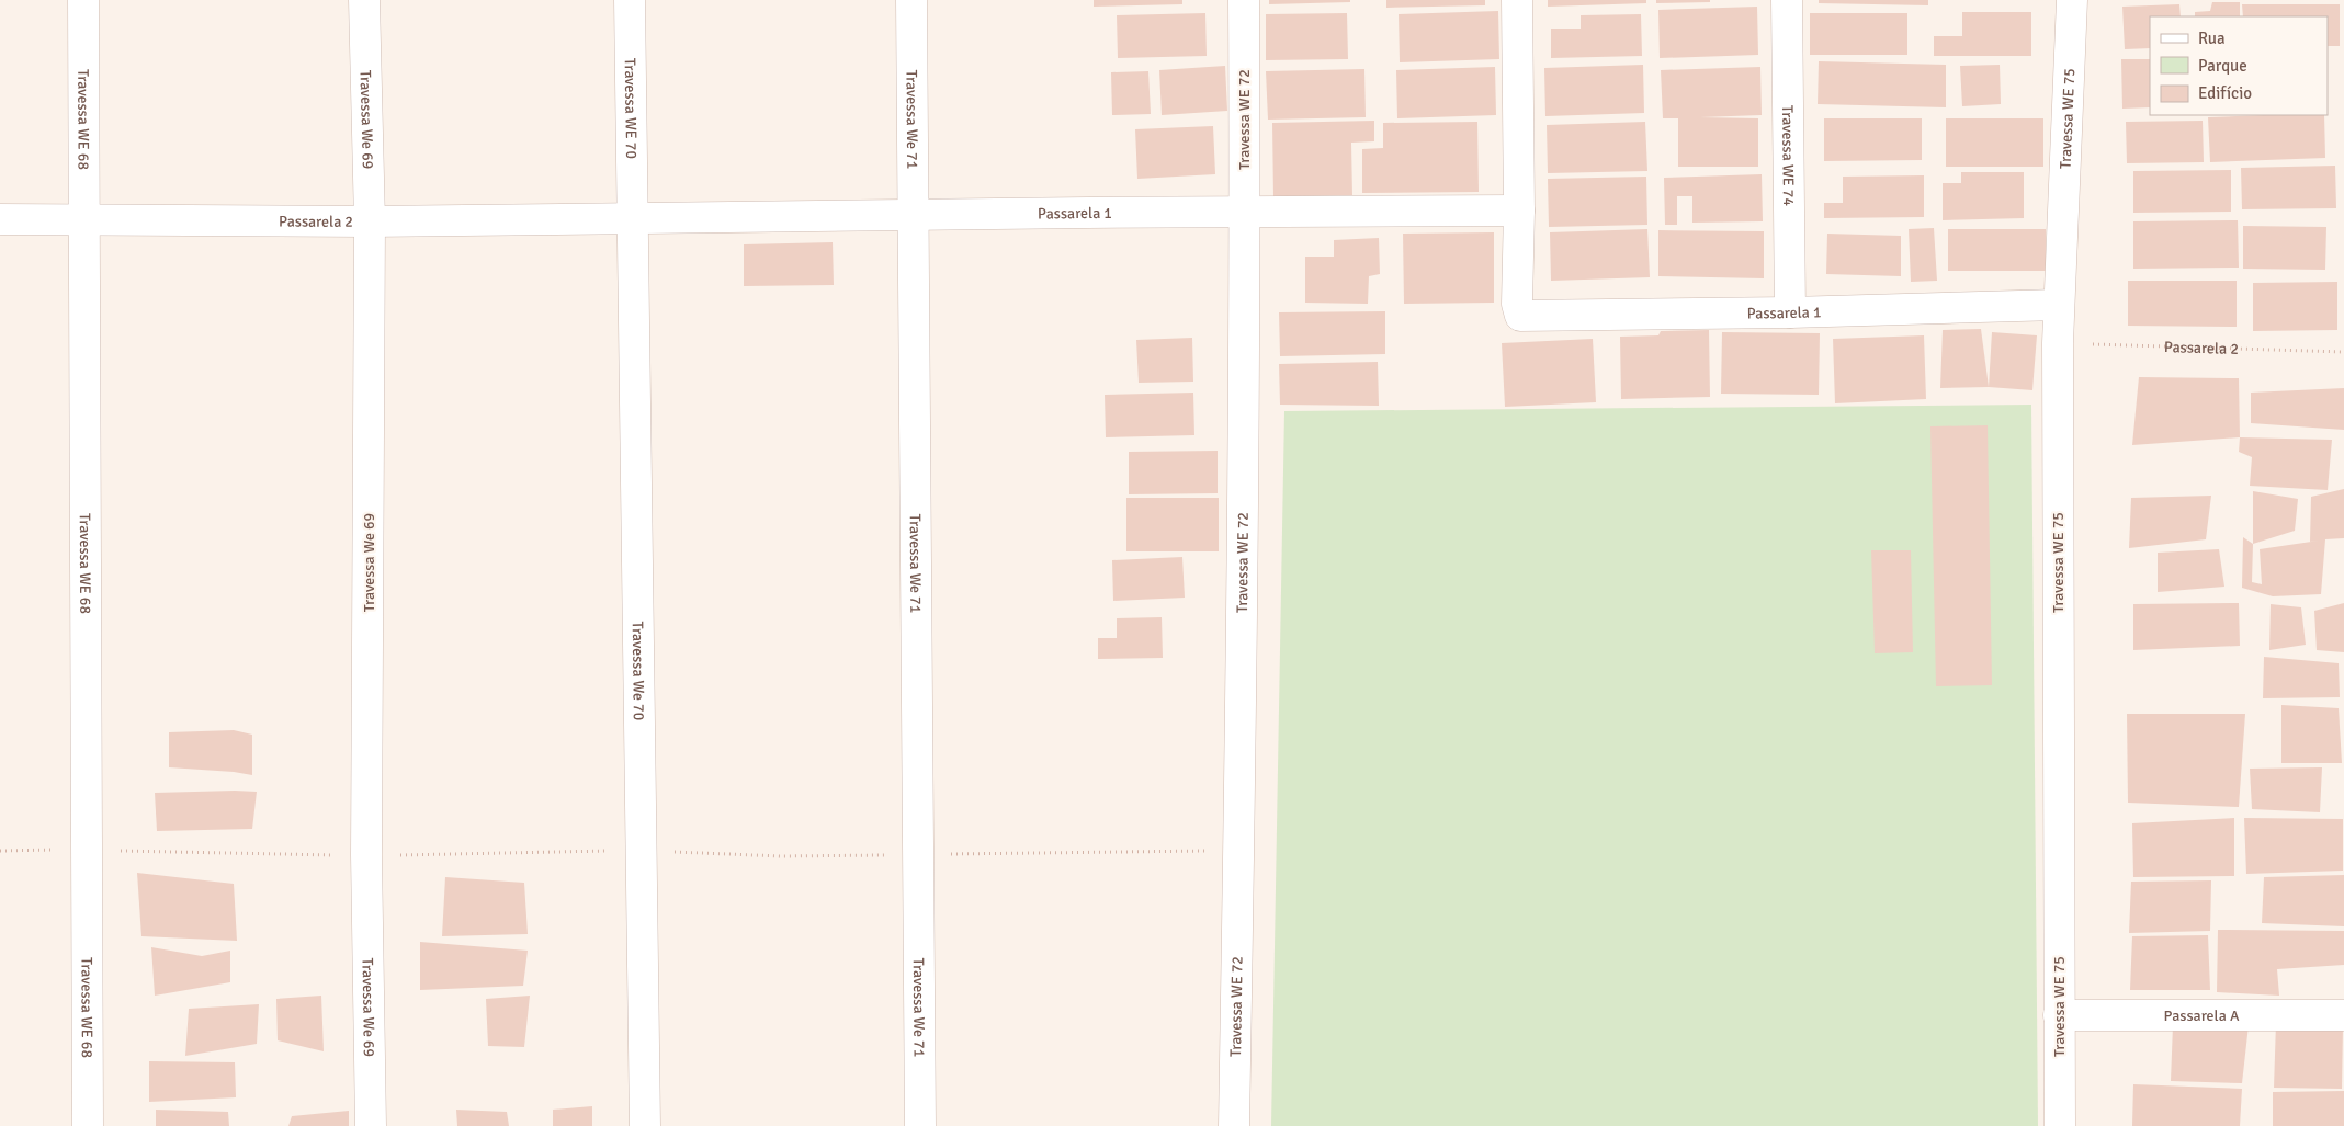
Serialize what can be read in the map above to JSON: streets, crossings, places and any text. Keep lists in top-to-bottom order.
{
  "streets": {
    "street": [
      "Travessa WE 70",
      "Travessa WE 68",
      "Travessa We 69",
      "Travessa We 71",
      "Travessa WE 72",
      "Travessa WE 75",
      "Travessa WE 74",
      "Passarela 1",
      "Passarela 2",
      "Travessa We 70",
      "Passarela A"
    ]
  },
  "crossings": [
    ["Travessa WE 70", "Passarela 1"],
    ["Travessa WE 70", "Passarela 2"],
    ["Travessa WE 70", "Travessa We 70"],
    ["Travessa WE 68", "Passarela 2"],
    ["Travessa We 69", "Passarela 2"],
    ["Travessa We 71", "Passarela 1"],
    ["Travessa WE 72", "Passarela 1"],
    ["Travessa WE 75", "Passarela 1"],
    ["Travessa WE 75", "Passarela 2"],
    ["Travessa WE 75", "Passarela A"],
    ["Travessa WE 74", "Passarela 1"],
    ["Passarela 1", "Passarela 2"],
    ["Passarela 1", "Travessa We 70"],
    ["Passarela 2", "Travessa We 70"]
  ],
  "legend": ["Rua", "Parque", "Edifício"]
}
